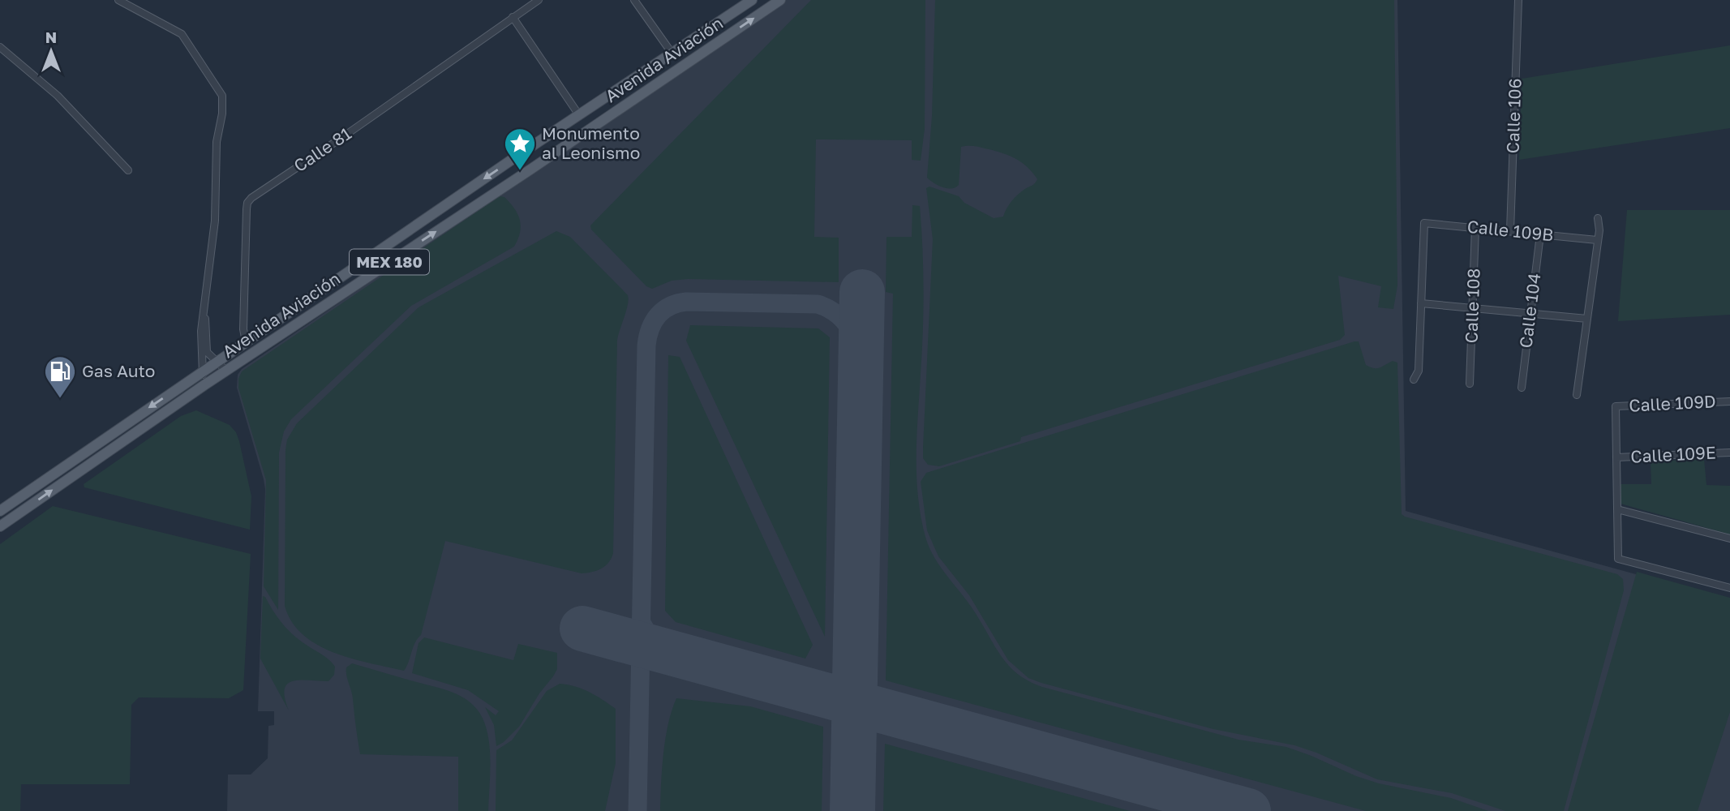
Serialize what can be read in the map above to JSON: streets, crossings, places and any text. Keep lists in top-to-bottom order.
{
  "streets": {
    "main road": ["Avenida Aviación", "MEX 180"],
    "street": [
      "Calle 106",
      "Calle 81",
      "Calle 109B",
      "Calle 108",
      "Calle 104",
      "Calle 109D",
      "Calle 109E"
    ]
  },
  "crossings": [
    ["Avenida Aviación", "Calle 81"],
    ["Calle 106", "Calle 109B"],
    ["Calle 109B", "Calle 108"],
    ["Calle 109B", "Calle 104"],
    ["Calle 109D", "Calle 109E"]
  ],
  "places": {
    "place": ["Monumento al Leonismo"],
    "fuel station": ["Gas Auto"]
  },
  "north": "top"
}
